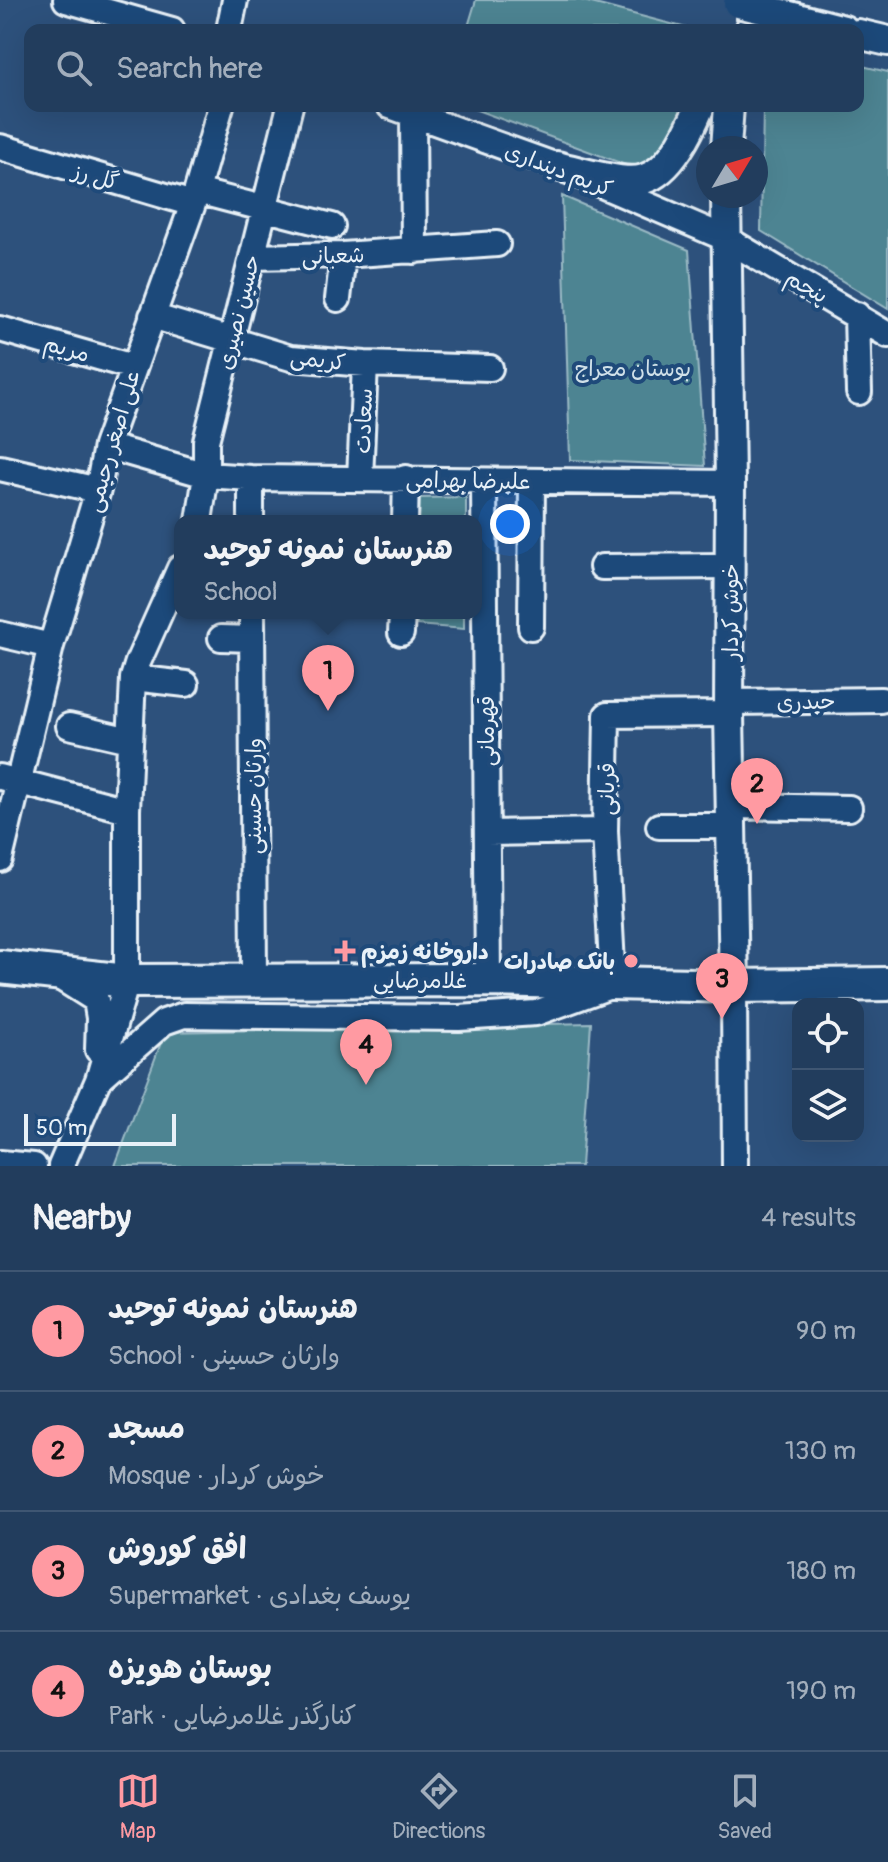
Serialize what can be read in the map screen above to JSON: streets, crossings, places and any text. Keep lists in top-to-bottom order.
{
  "streets": {
    "main road": ["غلامرضایی"],
    "street": [
      "کریم دینداری",
      "گل رز",
      "شعبانی",
      "پنجم",
      "حسین نصیری",
      "مریم",
      "کریمی",
      "سعادت",
      "علی اصغر رحیمی",
      "علیرضا بهرامی",
      "خوش کردار",
      "حیدری",
      "قهرمانی",
      "قربانی",
      "وارثان حسینی"
    ]
  },
  "crossings": [
    ["کریم دینداری", "پنجم"],
    ["کریم دینداری", "خوش کردار"],
    ["گل رز", "حسین نصیری"],
    ["گل رز", "علی اصغر رحیمی"],
    ["شعبانی", "حسین نصیری"],
    ["پنجم", "خوش کردار"],
    ["حسین نصیری", "کریمی"],
    ["حسین نصیری", "علیرضا بهرامی"],
    ["مریم", "علی اصغر رحیمی"],
    ["کریمی", "سعادت"],
    ["کریمی", "علی اصغر رحیمی"],
    ["سعادت", "علیرضا بهرامی"],
    ["علی اصغر رحیمی", "علیرضا بهرامی"],
    ["علیرضا بهرامی", "خوش کردار"],
    ["علیرضا بهرامی", "قهرمانی"],
    ["خوش کردار", "حیدری"],
    ["خوش کردار", "قربانی"],
    ["خوش کردار", "غلامرضایی"],
    ["حیدری", "قربانی"],
    ["قهرمانی", "غلامرضایی"],
    ["قربانی", "غلامرضایی"],
    ["وارثان حسینی", "غلامرضایی"]
  ],
  "parks": ["بوستان معراج"],
  "places": {
    "health": ["داروخانه زمزم"],
    "other": ["بانک صادرات"]
  },
  "scale_bar": "50 m",
  "north": "top right",
  "page": {
    "search": "Search here",
    "popup": ["هنرستان نمونه توحید", "School"],
    "pins": [
      "1",
      "2",
      "3",
      "4"
    ],
    "scale": "50 m",
    "heading": ["Nearby", "4 results"],
    "list": [
      {
        "mark": "1",
        "name": "هنرستان نمونه توحید",
        "note": "School · وارثان حسینی",
        "value": "90 m"
      },
      {
        "mark": "2",
        "name": "مسجد",
        "note": "Mosque · خوش کردار",
        "value": "130 m"
      },
      {
        "mark": "3",
        "name": "افق کوروش",
        "note": "Supermarket · یوسف بغدادی",
        "value": "180 m"
      },
      {
        "mark": "4",
        "name": "بوستان هویزه",
        "note": "Park · کنارگذر غلامرضایی",
        "value": "190 m"
      }
    ],
    "nav": ["Map", "Directions", "Saved"]
  }
}
